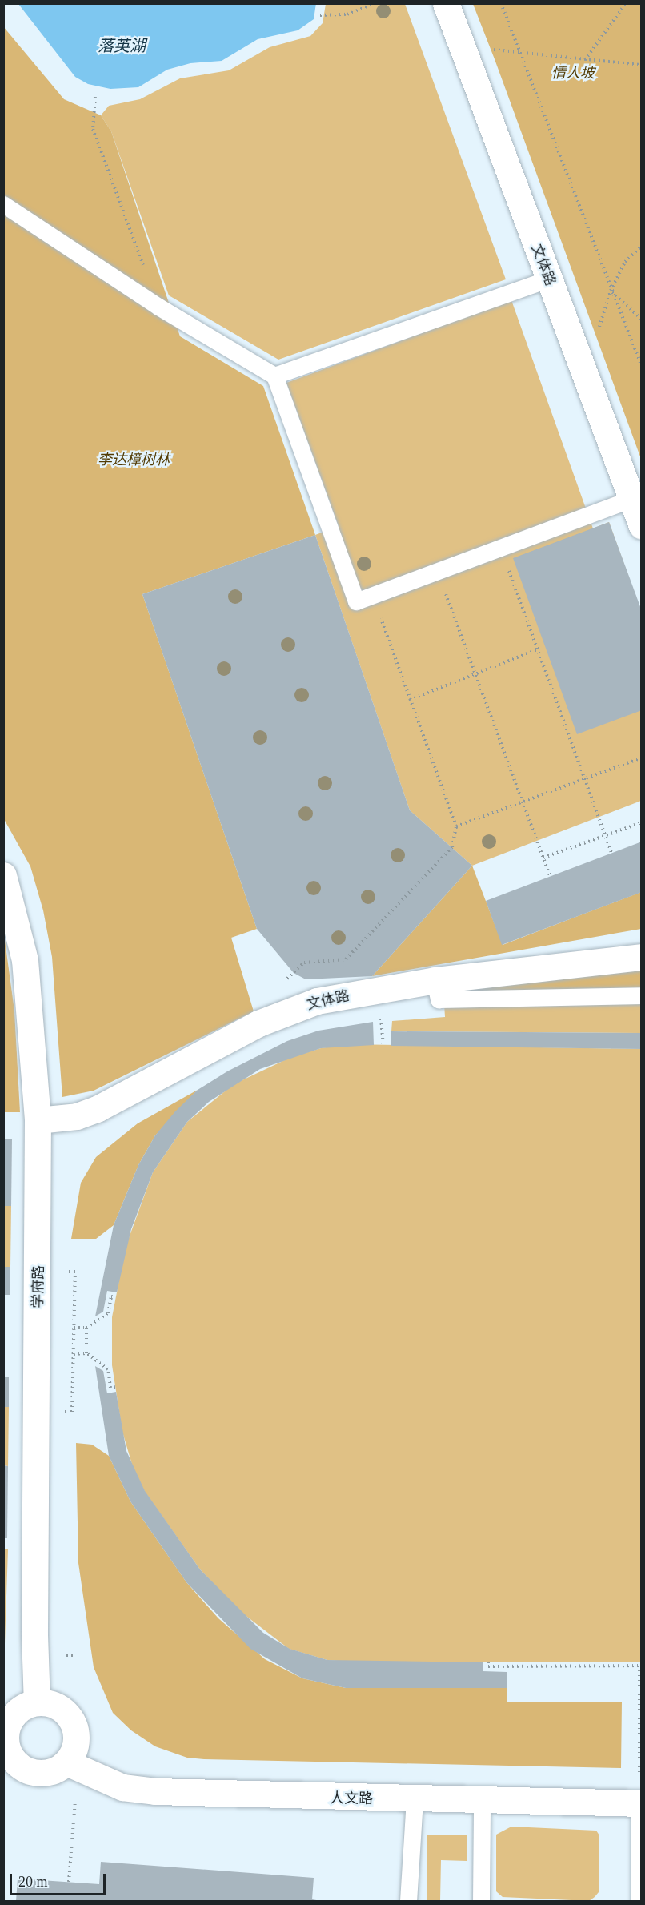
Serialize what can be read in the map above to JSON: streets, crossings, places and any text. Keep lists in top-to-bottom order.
{
  "streets": {
    "street": ["文体路", "学府路", "人文路"]
  },
  "crossings": [
    ["文体路", "学府路"],
    ["学府路", "人文路"]
  ],
  "water": ["落英湖"],
  "parks": ["情人坡", "李达樟树林"],
  "scale_bar": "20 m"
}
